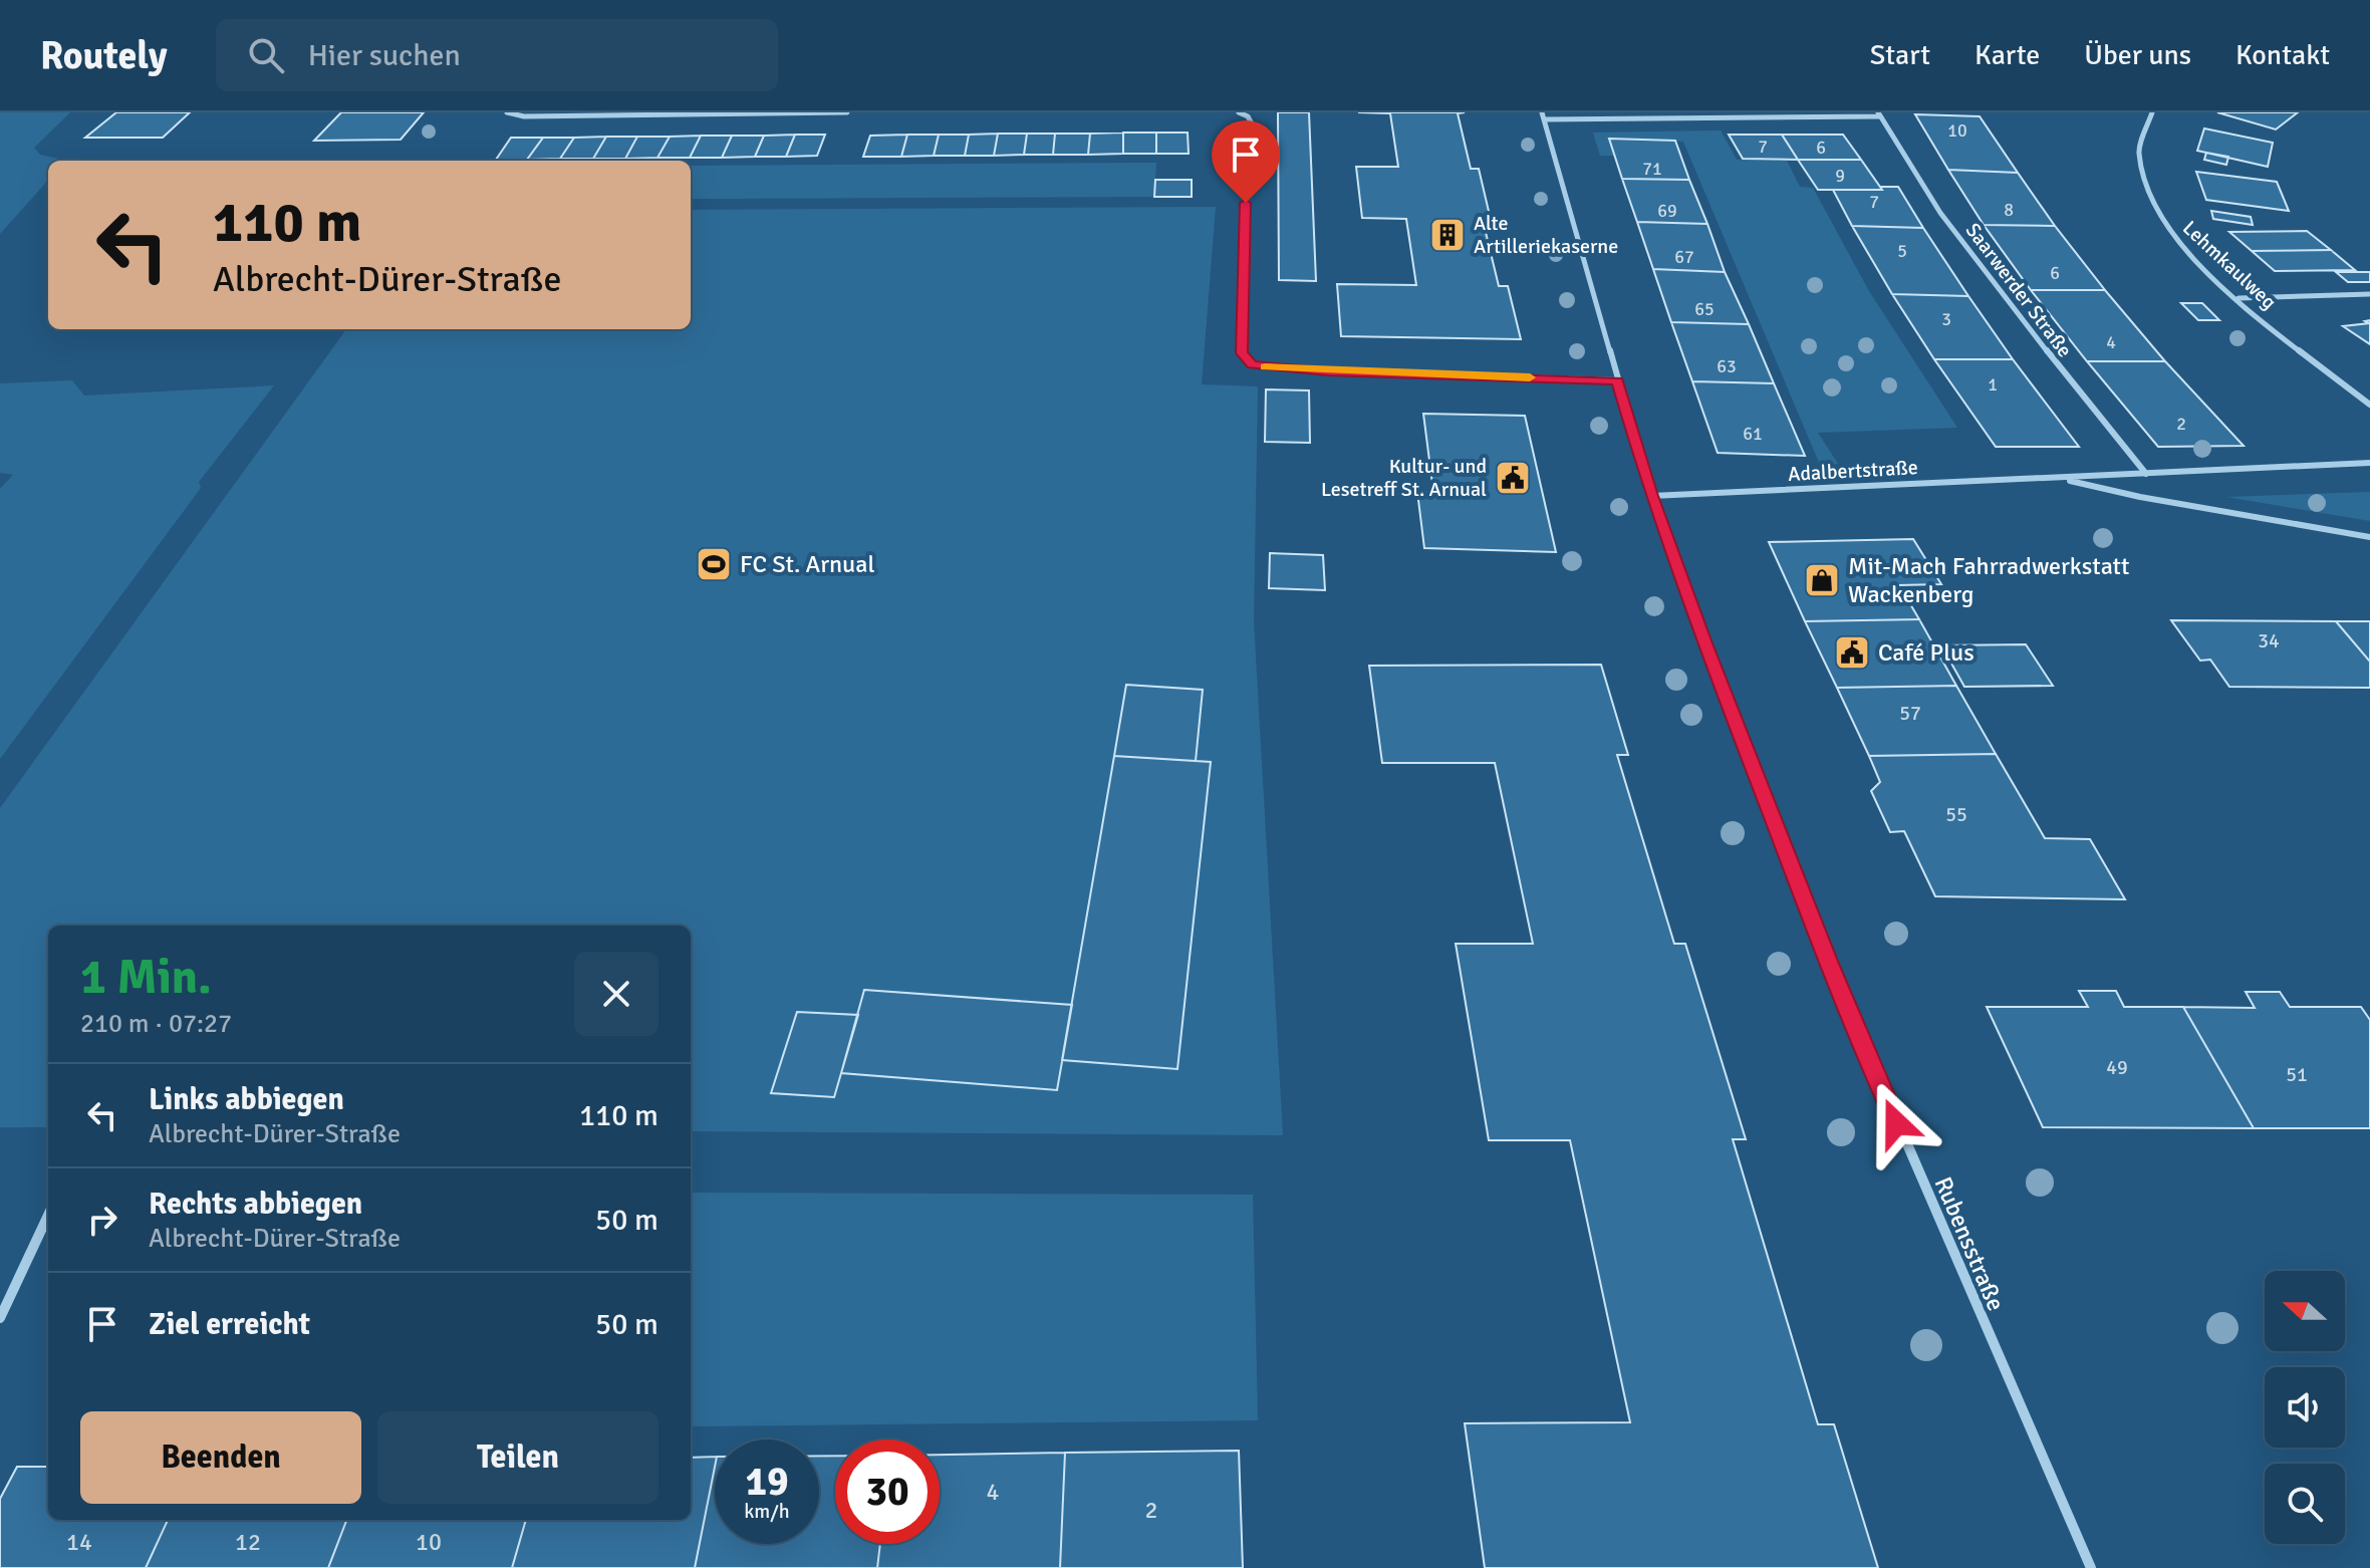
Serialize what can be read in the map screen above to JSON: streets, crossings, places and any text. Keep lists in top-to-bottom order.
{
  "streets": {
    "street": [
      "Lehmkaulweg",
      "Saarwerder Straße",
      "Adalbertstraße",
      "Rubensstraße"
    ]
  },
  "crossings": [
    ["Saarwerder Straße", "Adalbertstraße"],
    ["Adalbertstraße", "Rubensstraße"]
  ],
  "places": {
    "building": ["Alte Artilleriekaserne"],
    "public building": ["Kultur- und Lesetreff St. Arnual", "Café Plus"],
    "sports": ["FC St. Arnual"],
    "shop": ["Mit-Mach Fahrradwerkstatt Wackenberg"]
  },
  "house_numbers": [
    "10",
    "7",
    "6",
    "71",
    "9",
    "7",
    "8",
    "69",
    "5",
    "67",
    "6",
    "65",
    "3",
    "4",
    "63",
    "1",
    "2",
    "61",
    "34",
    "57",
    "55",
    "49",
    "51",
    "4",
    "2",
    "14",
    "12",
    "10"
  ],
  "north": "left",
  "page": {
    "header": "Routely",
    "search": "Hier suchen",
    "nav": [
      "Start",
      "Karte",
      "Über uns",
      "Kontakt"
    ],
    "turn": ["110 m", "Albrecht-Dürer-Straße"],
    "heading": ["1 Min.", "210 m · 07:27"],
    "list": [
      {
        "name": "Links abbiegen",
        "note": "Albrecht-Dürer-Straße",
        "value": "110 m"
      },
      {
        "name": "Rechts abbiegen",
        "note": "Albrecht-Dürer-Straße",
        "value": "50 m"
      },
      {
        "name": "Ziel erreicht",
        "value": "50 m"
      }
    ],
    "buttons": ["Beenden", "Teilen"],
    "speed": "19 km/h",
    "limit": "30"
  }
}
